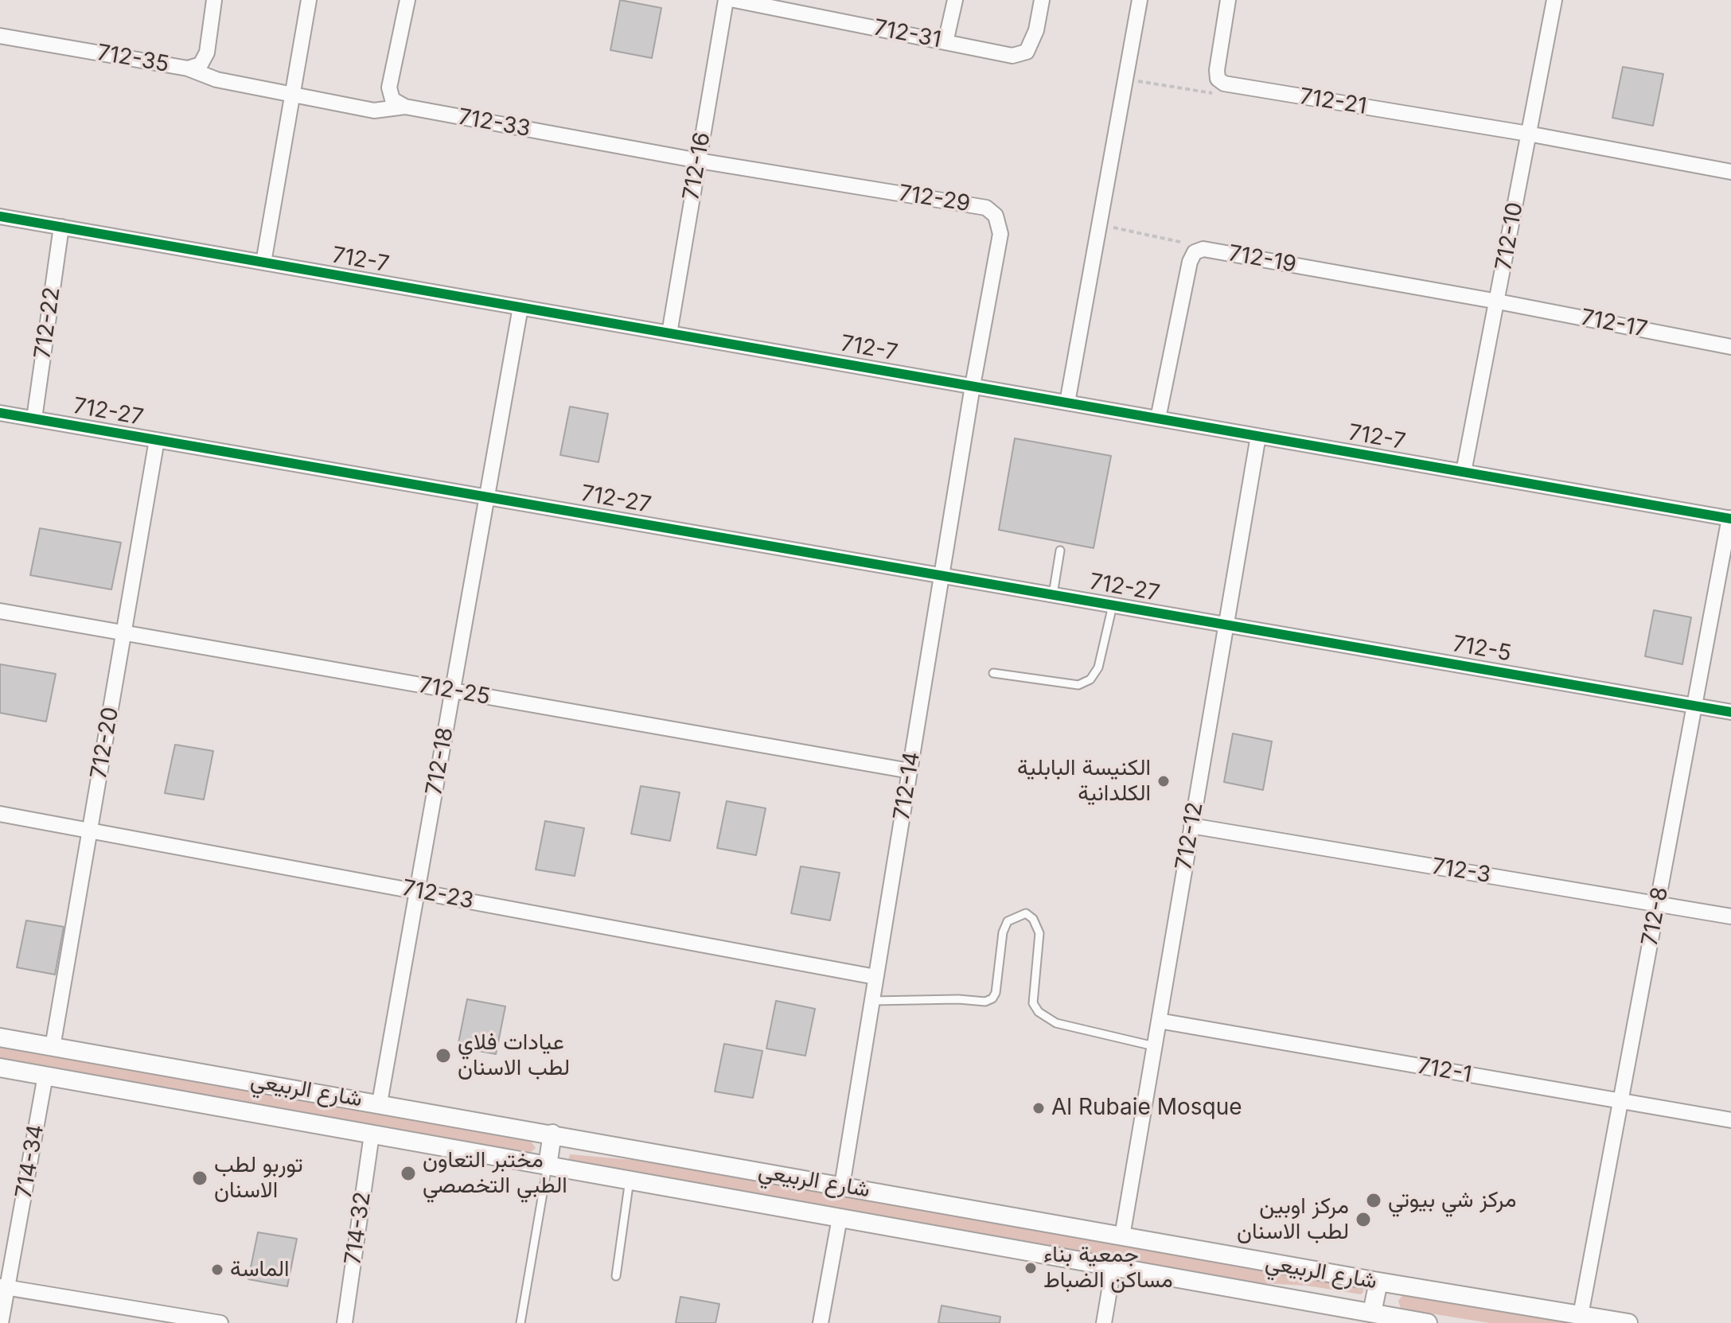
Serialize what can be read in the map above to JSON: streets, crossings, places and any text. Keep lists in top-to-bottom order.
{
  "streets": {
    "street": [
      "712-31",
      "712-35",
      "712-21",
      "712-33",
      "712-16",
      "712-29",
      "712-10",
      "712-19",
      "712-7",
      "712-22",
      "712-17",
      "712-27",
      "712-5",
      "712-25",
      "712-20",
      "712-18",
      "712-14",
      "712-12",
      "712-3",
      "712-23",
      "712-8",
      "712-1",
      "شارع الربيعي",
      "714-34",
      "714-32"
    ]
  },
  "crossings": [
    ["712-35", "712-33"],
    ["712-21", "712-10"],
    ["712-33", "712-16"],
    ["712-33", "712-29"],
    ["712-16", "712-29"],
    ["712-16", "712-7"],
    ["712-29", "712-7"],
    ["712-29", "712-14"],
    ["712-10", "712-19"],
    ["712-10", "712-7"],
    ["712-10", "712-17"],
    ["712-19", "712-7"],
    ["712-19", "712-17"],
    ["712-7", "712-22"],
    ["712-7", "712-18"],
    ["712-7", "712-14"],
    ["712-7", "712-12"],
    ["712-7", "712-8"],
    ["712-22", "712-27"],
    ["712-27", "712-5"],
    ["712-27", "712-20"],
    ["712-27", "712-18"],
    ["712-27", "712-14"],
    ["712-27", "712-12"],
    ["712-5", "712-12"],
    ["712-5", "712-8"],
    ["712-25", "712-20"],
    ["712-25", "712-18"],
    ["712-25", "712-14"],
    ["712-20", "712-23"],
    ["712-20", "شارع الربيعي"],
    ["712-18", "712-23"],
    ["712-18", "شارع الربيعي"],
    ["712-14", "712-23"],
    ["712-14", "شارع الربيعي"],
    ["712-12", "712-3"],
    ["712-12", "712-1"],
    ["712-12", "شارع الربيعي"],
    ["712-3", "712-8"],
    ["712-8", "712-1"],
    ["712-8", "شارع الربيعي"],
    ["شارع الربيعي", "714-34"],
    ["شارع الربيعي", "714-32"]
  ],
  "places": [
    "الكنيسة البابلية الكلدانية",
    "عيادات فلاي لطب الاسنان",
    "Al Rubaie Mosque",
    "مختبر التعاون الطبي التخصصي",
    "توربو لطب الاسنان",
    "مركز شي بيوتي",
    "مركز اوبين لطب الاسنان",
    "جمعية بناء مساكن الضباط",
    "الماسة"
  ]
}
